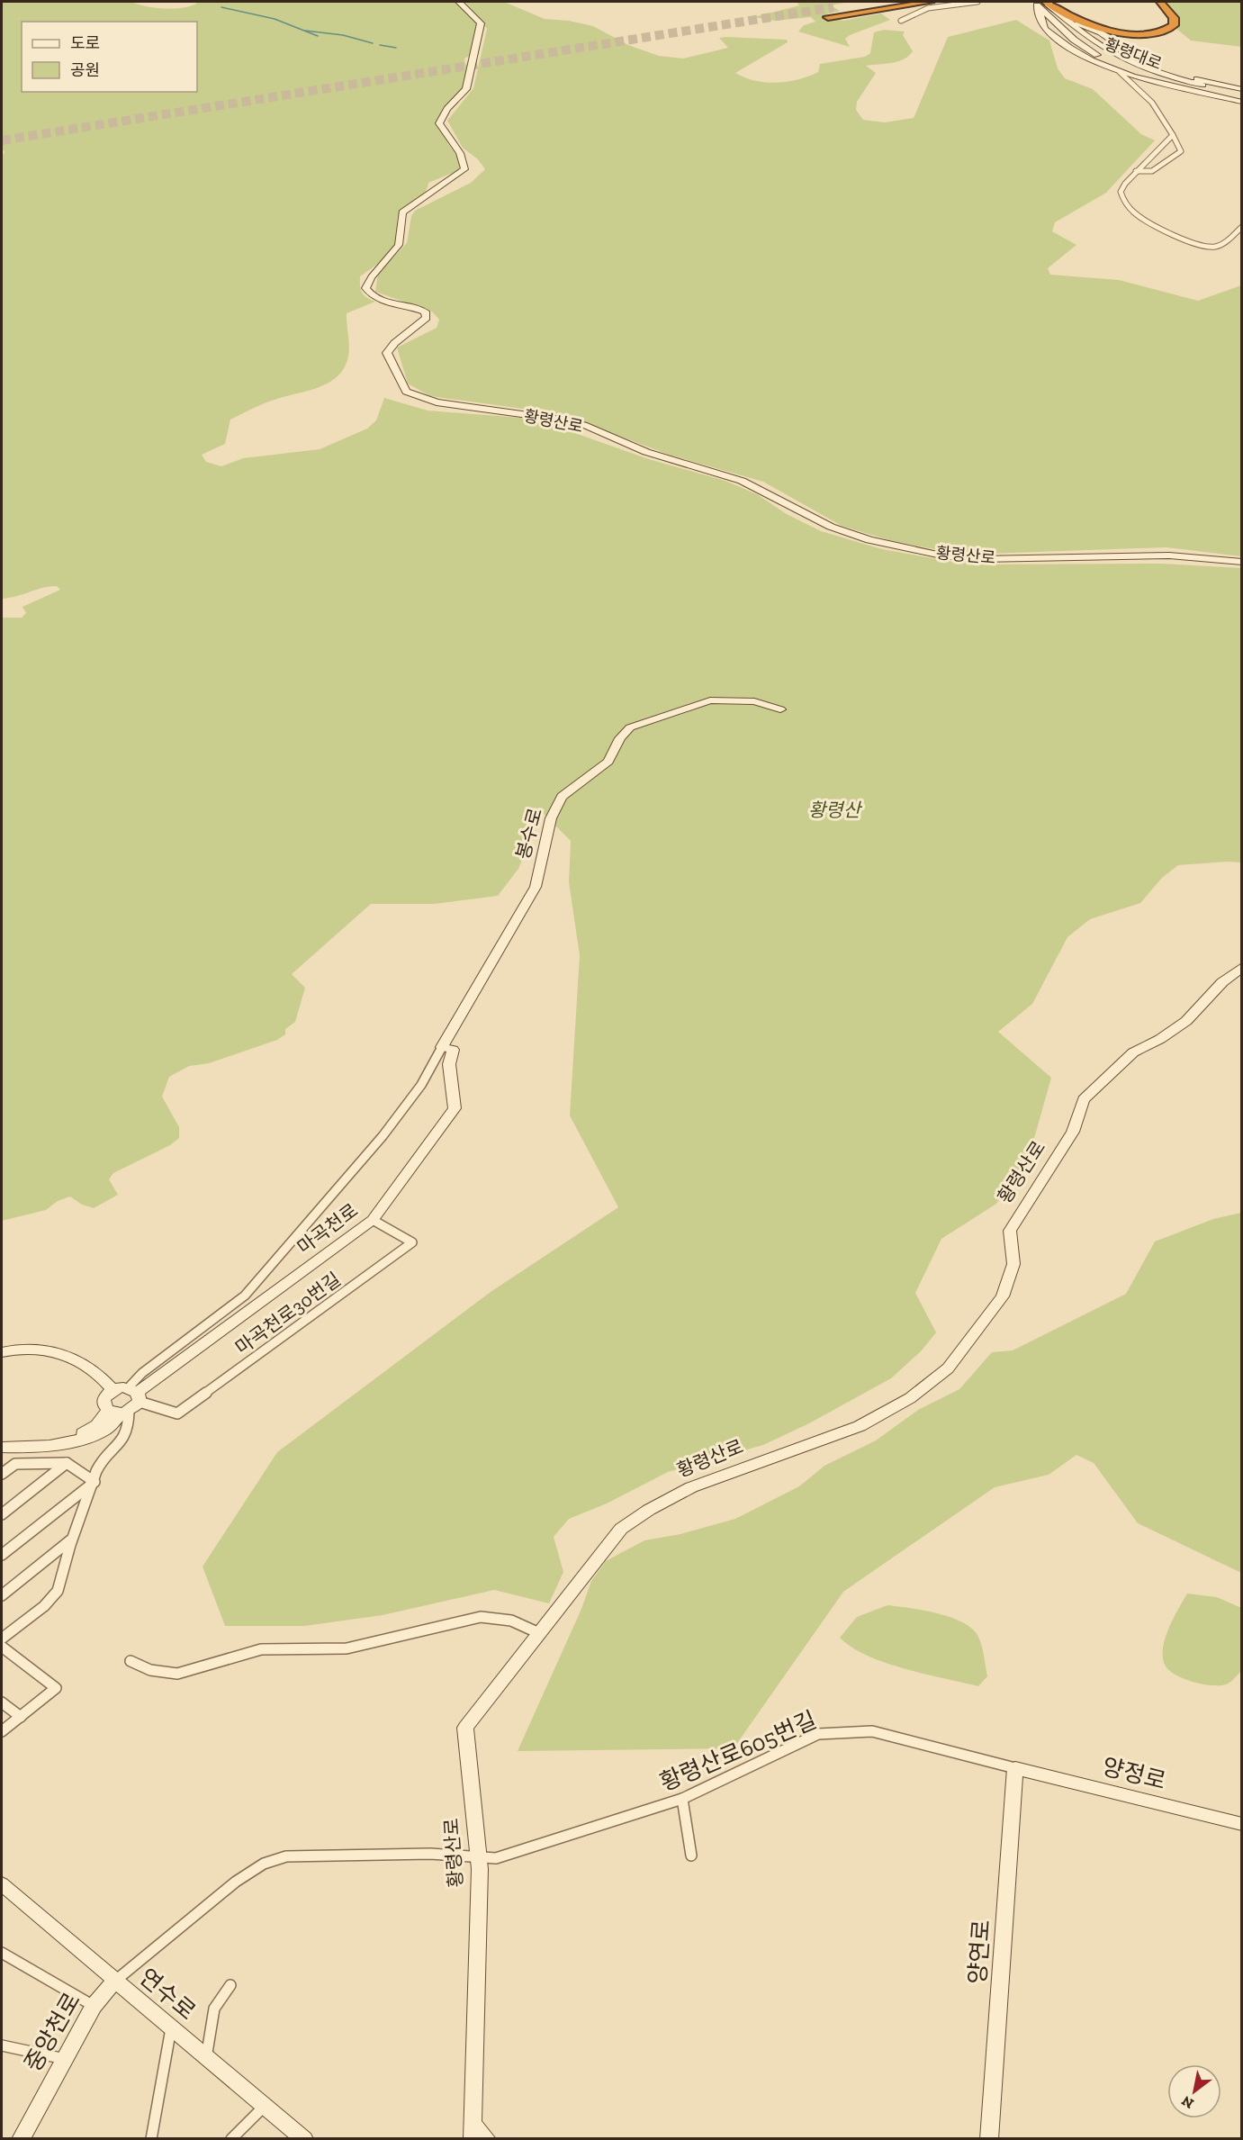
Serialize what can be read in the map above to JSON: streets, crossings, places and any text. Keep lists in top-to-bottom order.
{
  "streets": {
    "street": [
      "황령대로",
      "황령산로",
      "봉수로",
      "마곡천로",
      "마곡천로30번길",
      "황령산로605번길",
      "양정로",
      "양연로",
      "연수로",
      "중앙천로"
    ]
  },
  "crossings": [
    ["황령산로", "황령산로605번길"],
    ["봉수로", "마곡천로"],
    ["마곡천로", "마곡천로30번길"],
    ["황령산로605번길", "양정로"],
    ["황령산로605번길", "양연로"],
    ["황령산로605번길", "연수로"],
    ["황령산로605번길", "중앙천로"],
    ["양정로", "양연로"],
    ["연수로", "중앙천로"]
  ],
  "parks": ["황령산"],
  "legend": ["도로", "공원"],
  "north": "bottom left"
}
